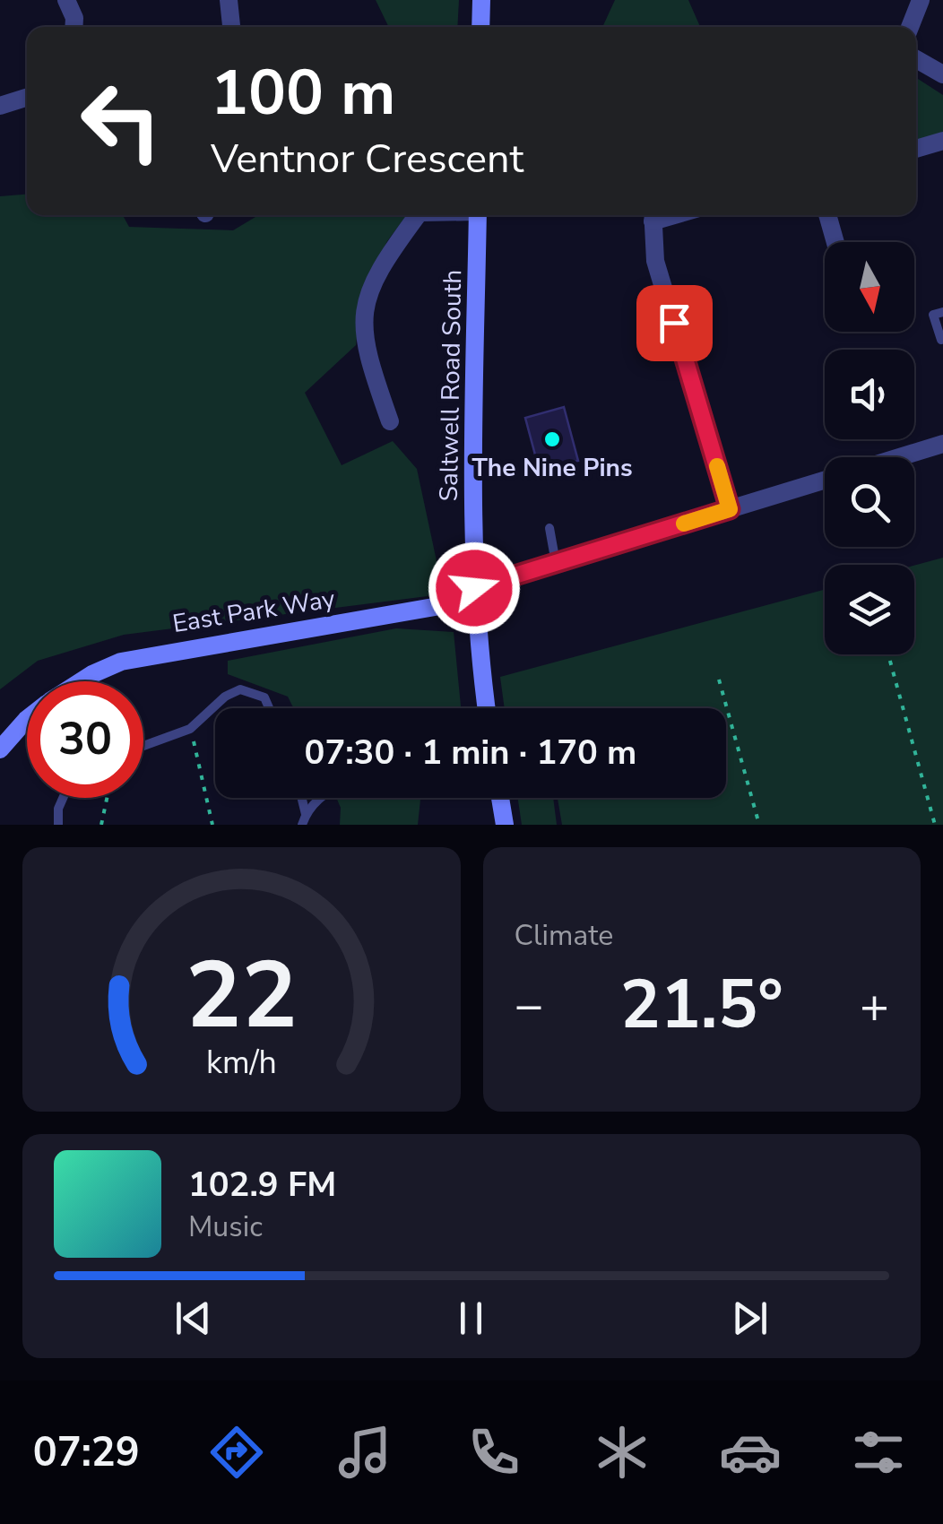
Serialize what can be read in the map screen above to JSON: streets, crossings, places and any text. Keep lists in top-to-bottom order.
{
  "streets": {
    "street": ["Saltwell Road South", "East Park Way"]
  },
  "crossings": [
    ["Saltwell Road South", "East Park Way"]
  ],
  "places": ["The Nine Pins"],
  "north": "bottom",
  "page": {
    "turn": ["100 m", "Ventnor Crescent"],
    "limit": "30",
    "trip": "07:30 · 1 min · 170 m",
    "tile": "Climate",
    "heat": ["−", "21.5°", "+"],
    "song": ["102.9 FM", "Music"],
    "tabs": "07:29",
    "gauge": ["22", "km/h"]
  }
}
